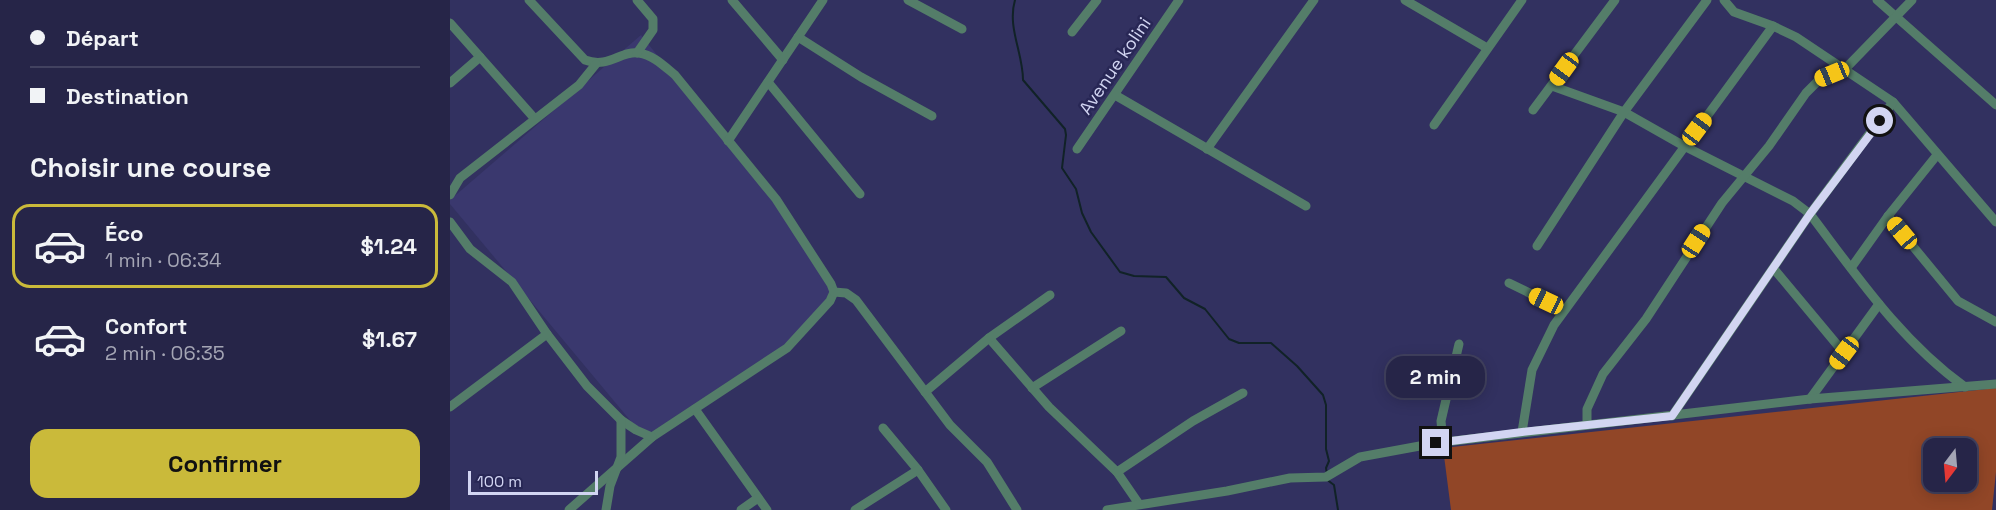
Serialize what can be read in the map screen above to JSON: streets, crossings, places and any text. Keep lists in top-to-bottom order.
{
  "streets": {
    "street": ["Avenue kolini"]
  },
  "scale_bar": "100 m",
  "north": "bottom",
  "page": {
    "banner": ["Départ", "Destination"],
    "heading": "Choisir une course",
    "list": [
      {
        "name": "Éco",
        "note": "1 min · 06:34",
        "value": "$1.24"
      },
      {
        "name": "Confort",
        "note": "2 min · 06:35",
        "value": "$1.67"
      }
    ],
    "bubble": "2 min",
    "buttons": "Confirmer",
    "scale": "100 m"
  }
}
